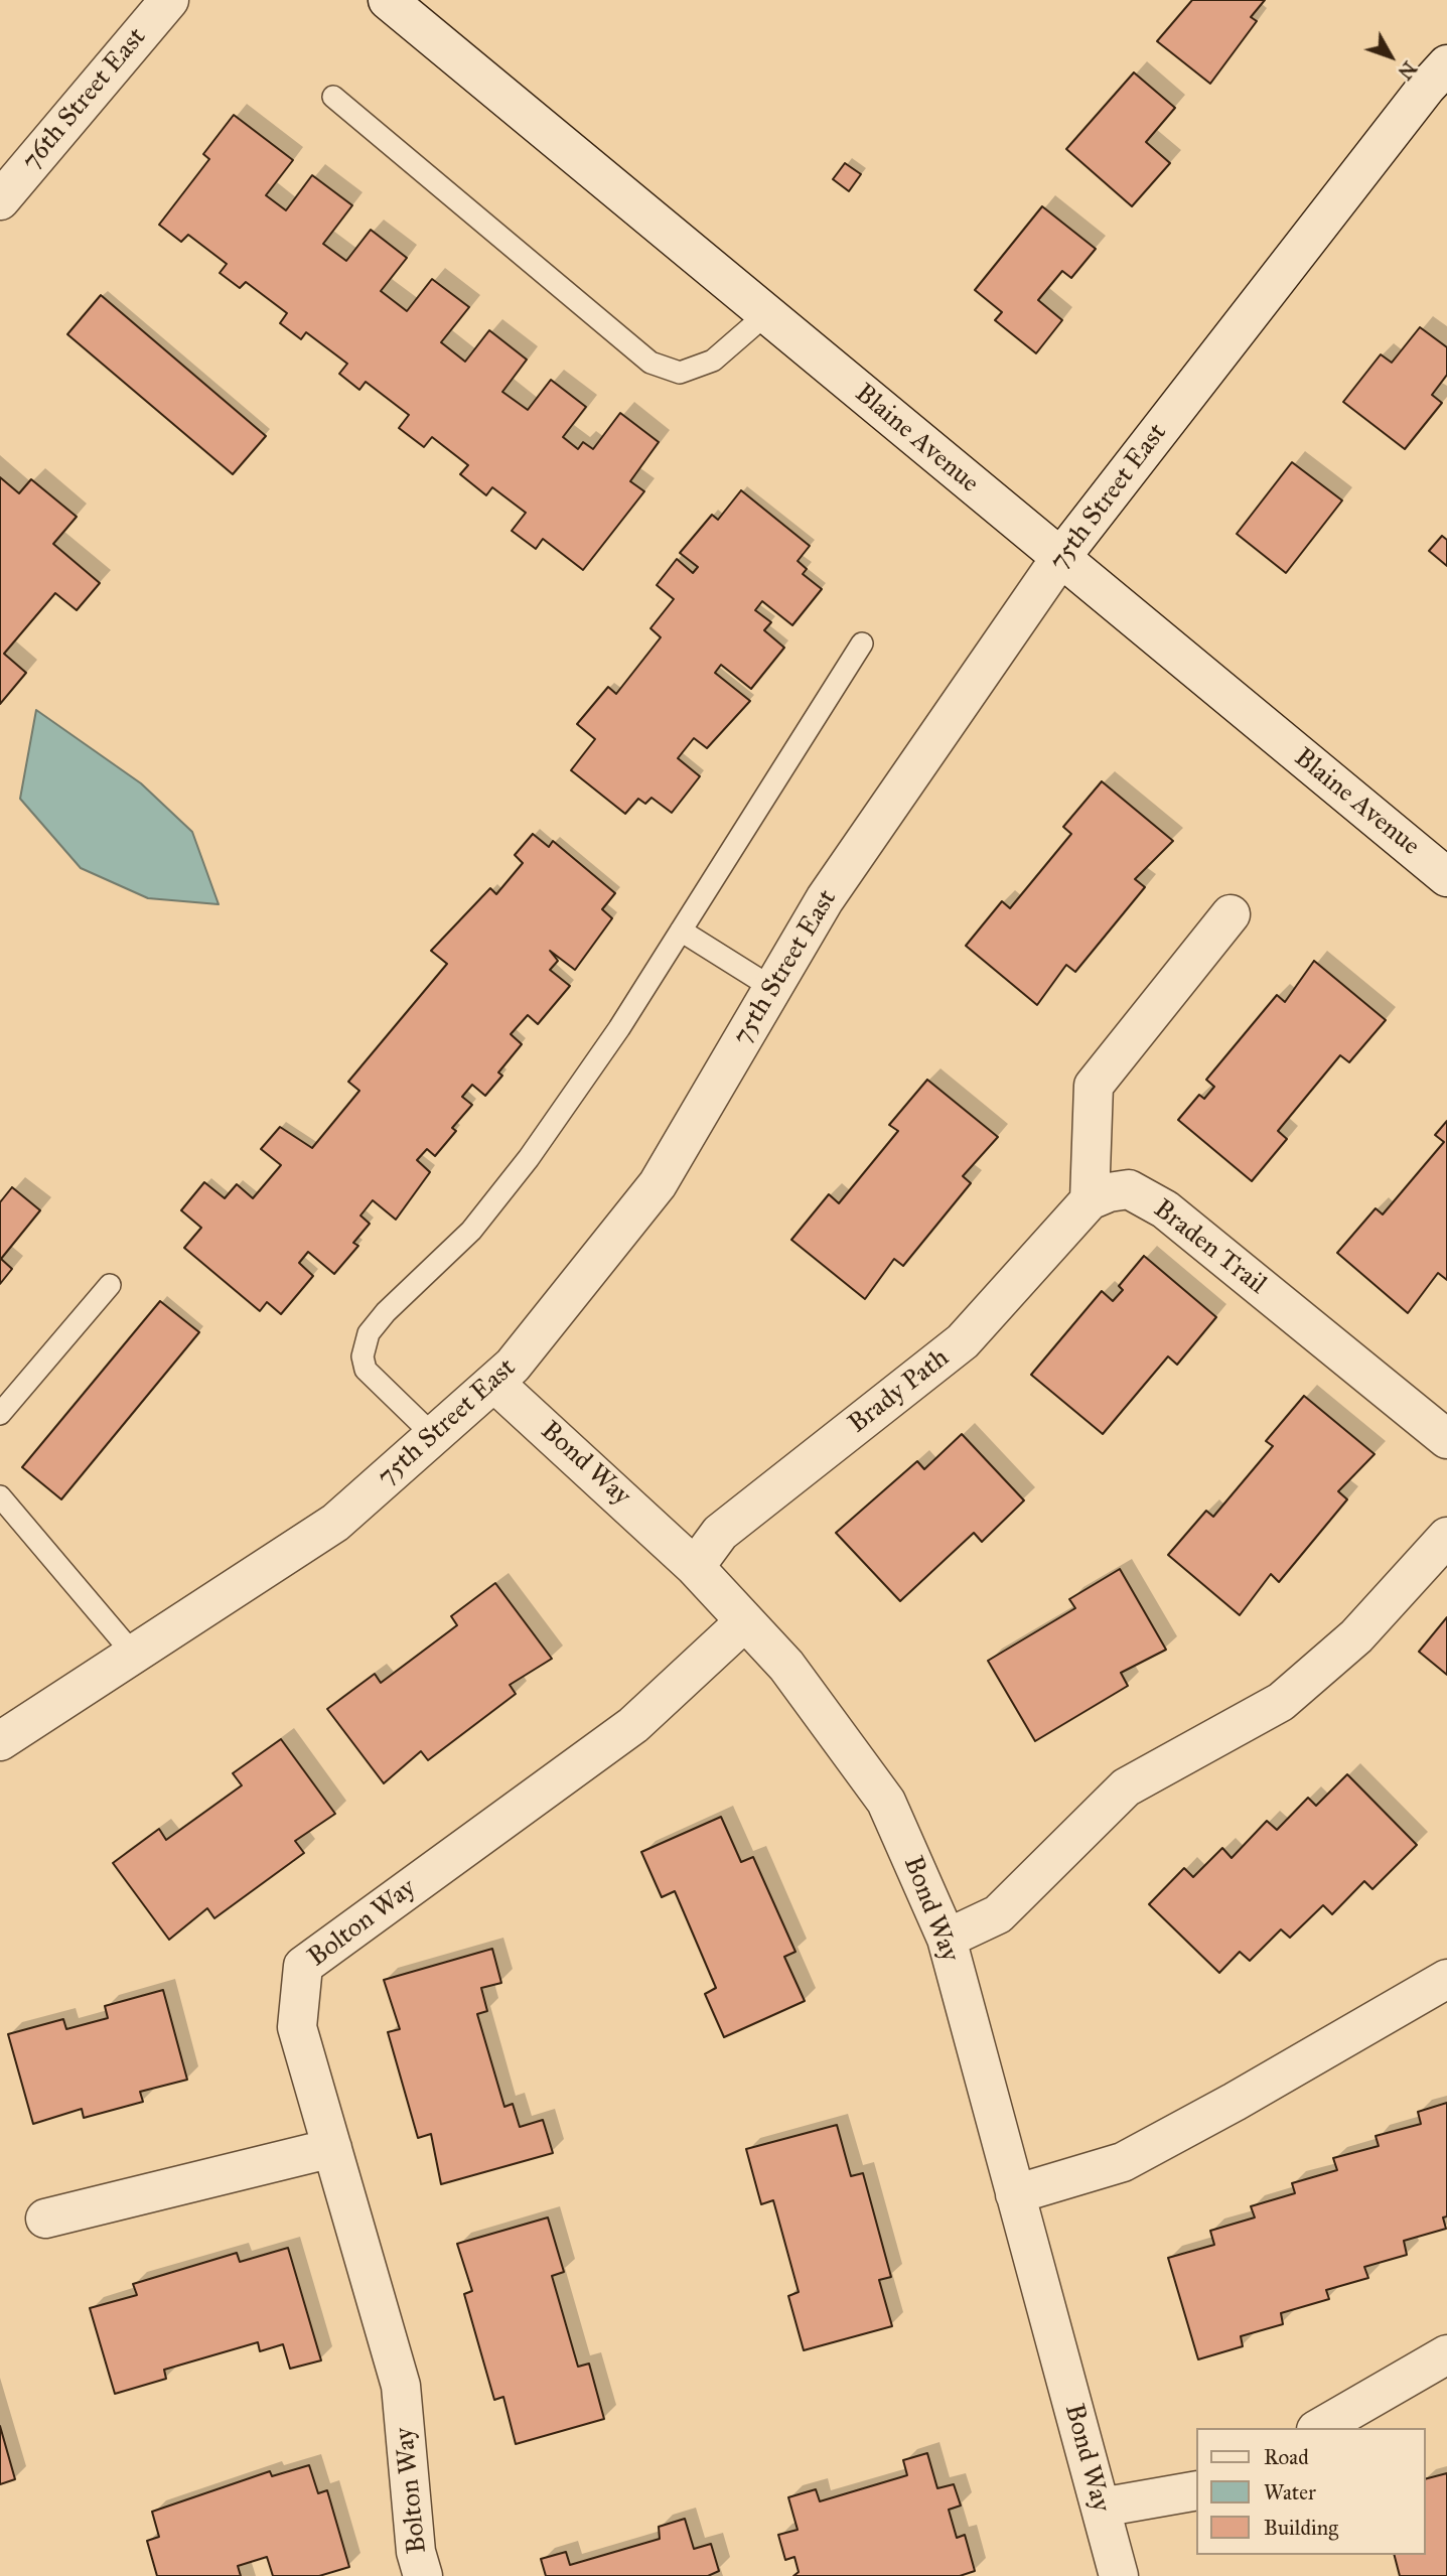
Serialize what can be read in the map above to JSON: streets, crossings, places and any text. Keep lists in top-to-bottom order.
{
  "streets": {
    "street": [
      "76th Street East",
      "Blaine Avenue",
      "75th Street East",
      "Braden Trail",
      "Brady Path",
      "Bond Way",
      "Bolton Way"
    ]
  },
  "crossings": [
    ["Blaine Avenue", "75th Street East"],
    ["75th Street East", "Bond Way"],
    ["Braden Trail", "Brady Path"],
    ["Brady Path", "Bond Way"],
    ["Bond Way", "Bolton Way"]
  ],
  "legend": ["Road", "Water", "Building"],
  "north": "bottom right"
}
